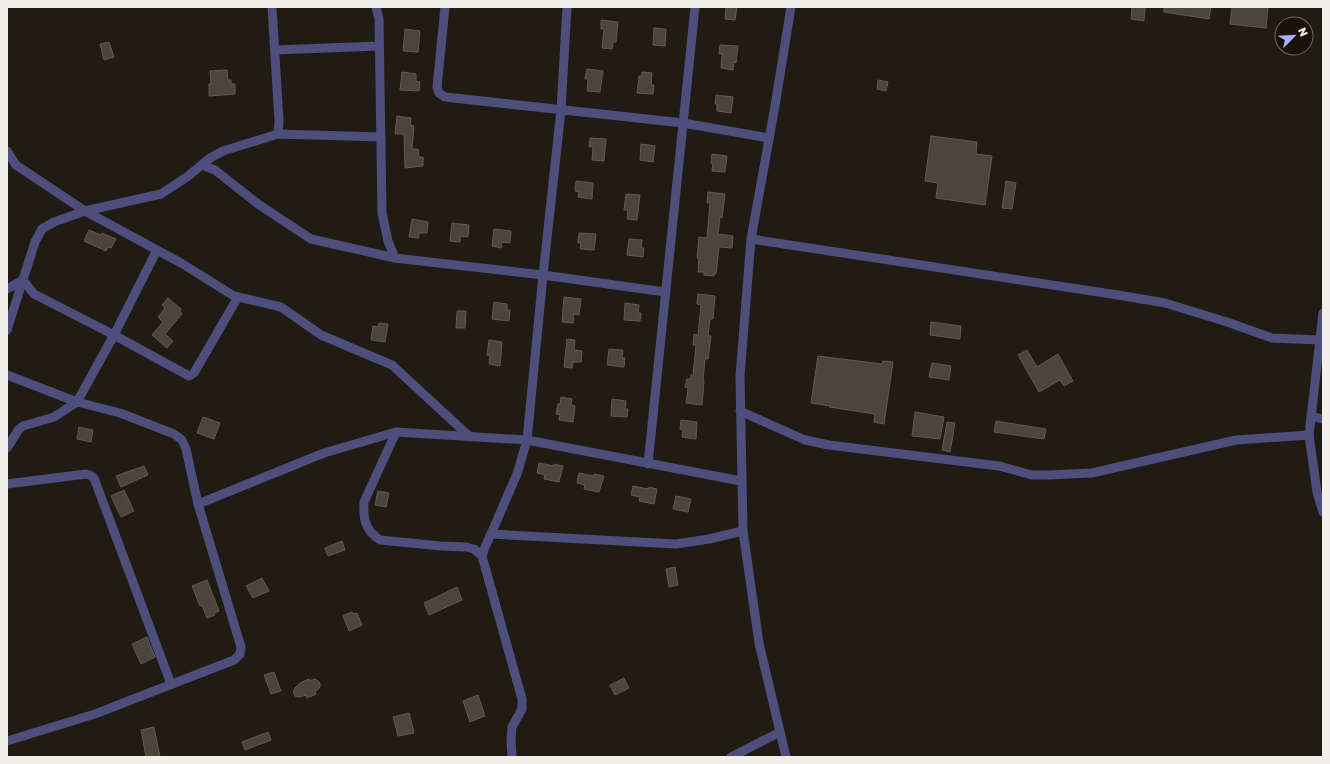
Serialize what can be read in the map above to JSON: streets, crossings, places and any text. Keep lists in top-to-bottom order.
{
  "north": "top right"
}
